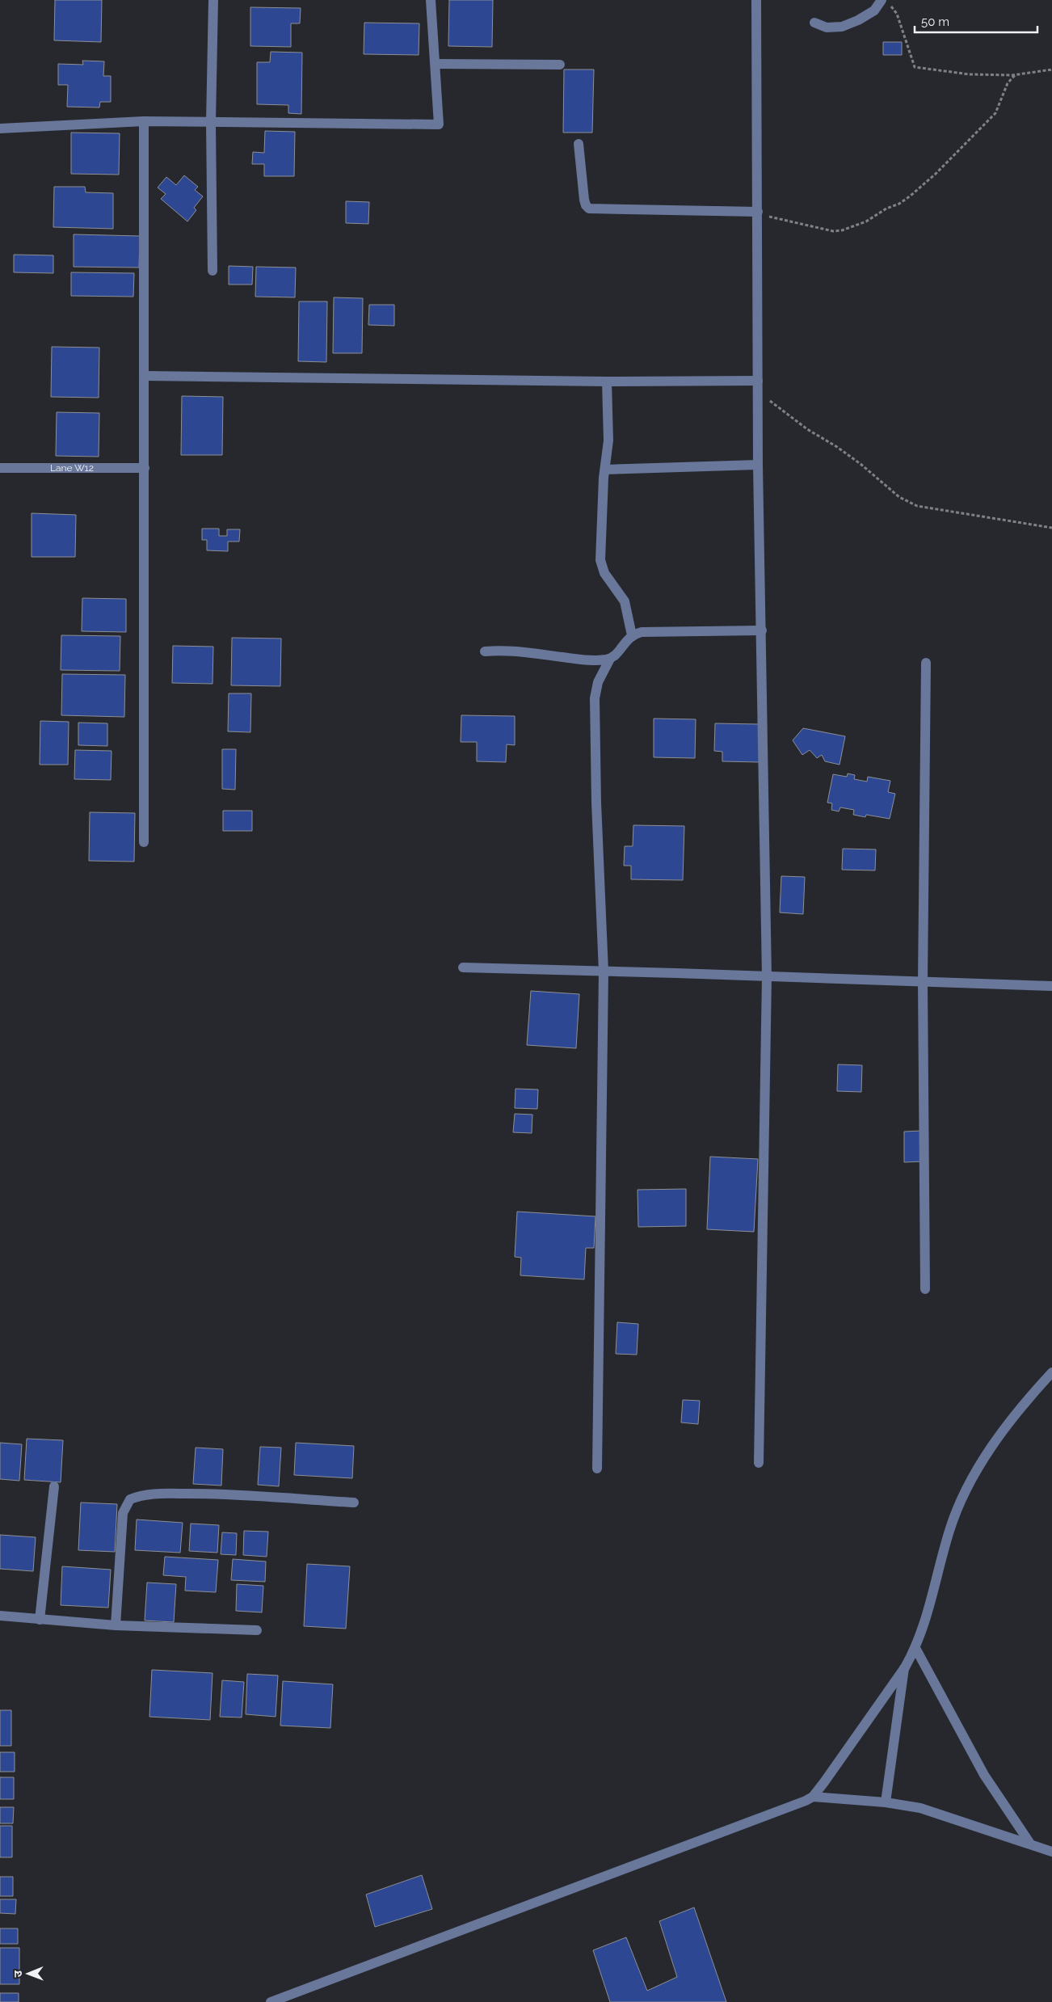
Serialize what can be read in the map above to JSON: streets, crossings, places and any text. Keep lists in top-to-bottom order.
{
  "streets": {
    "street": ["Lane W12"]
  },
  "scale_bar": "50 m",
  "north": "left"
}
